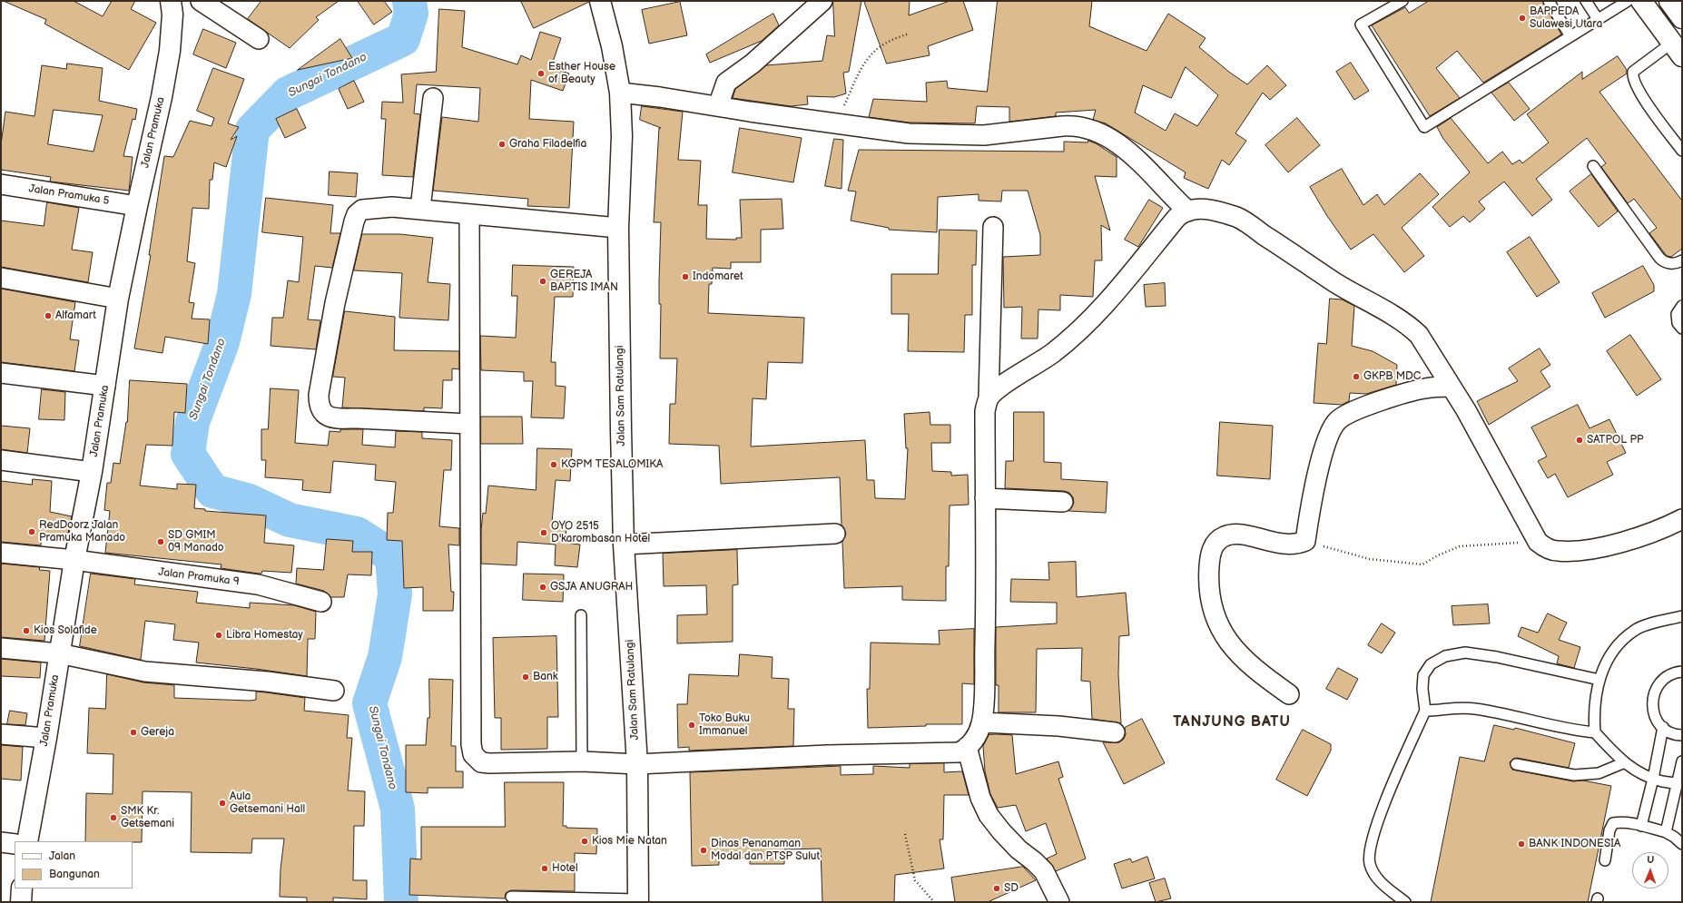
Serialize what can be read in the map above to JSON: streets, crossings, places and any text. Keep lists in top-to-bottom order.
{
  "streets": {
    "street": [
      "Jalan Pramuka",
      "Jalan Pramuka 5",
      "Jalan Sam Ratulangi",
      "Jalan Pramuka 9"
    ]
  },
  "crossings": [
    ["Jalan Pramuka", "Jalan Pramuka 5"],
    ["Jalan Pramuka", "Jalan Pramuka 9"]
  ],
  "districts": ["TANJUNG BATU"],
  "water": ["Sungai Tondano"],
  "places": [
    "BAPPEDA Sulawesi Utara",
    "Esther House of Beauty",
    "Graha Filadelfia",
    "Indomaret",
    "GEREJA BAPTIS IMAN",
    "Alfamart",
    "GKPB MDC",
    "SATPOL PP",
    "KGPM TESALOMIKA",
    "RedDoorz Jalan Pramuka Manado",
    "OYO 2515 D'karombasan Hotel",
    "SD GMIM 09 Manado",
    "GSJA ANUGRAH",
    "Kios Solafide",
    "Libra Homestay",
    "Bank",
    "Toko Buku Immanuel",
    "Gereja",
    "Aula Getsemani Hall",
    "SMK Kr. Getsemani",
    "Kios Mie Natan",
    "BANK INDONESIA",
    "Dinas Penanaman Modal dan PTSP Sulut",
    "Hotel",
    "SD"
  ],
  "legend": ["Jalan", "Bangunan"],
  "north": "top"
}
